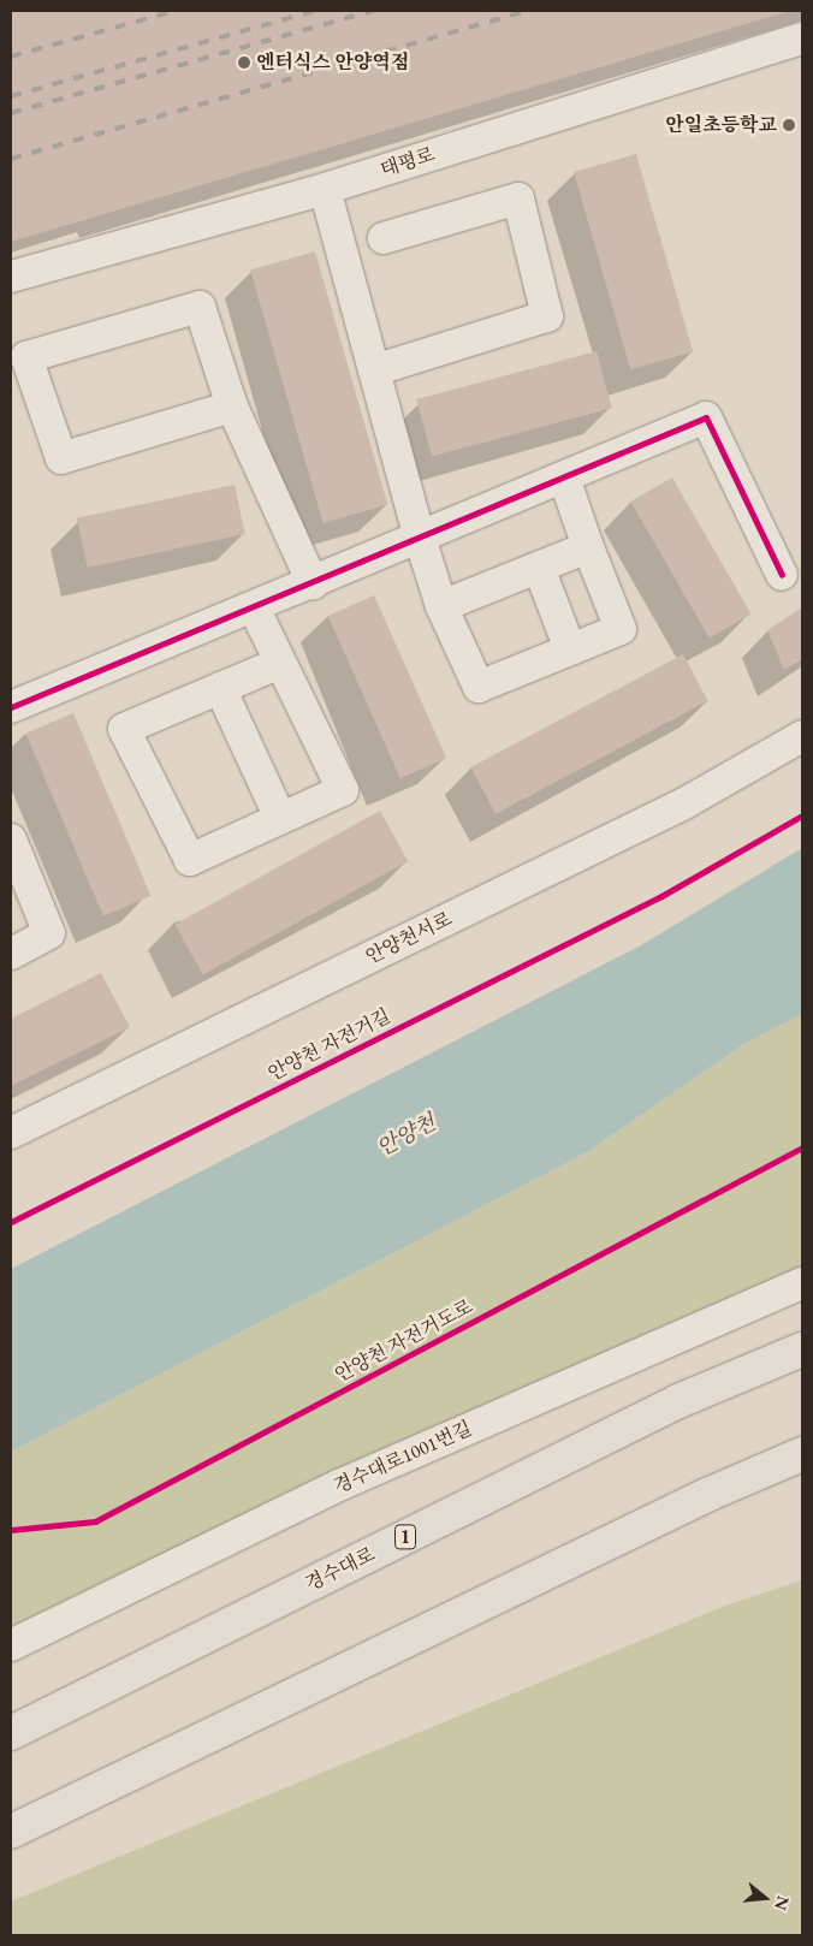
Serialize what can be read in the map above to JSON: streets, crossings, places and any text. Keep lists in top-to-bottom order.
{
  "streets": {
    "main road": ["1", "경수대로"],
    "street": ["태평로", "안양천서로", "경수대로1001번길"],
    "cycle path": ["안양천 자전거길", "안양천 자전거도로"]
  },
  "water": ["안양천"],
  "places": ["엔터식스 안양역점", "안일초등학교"],
  "north": "right"
}
